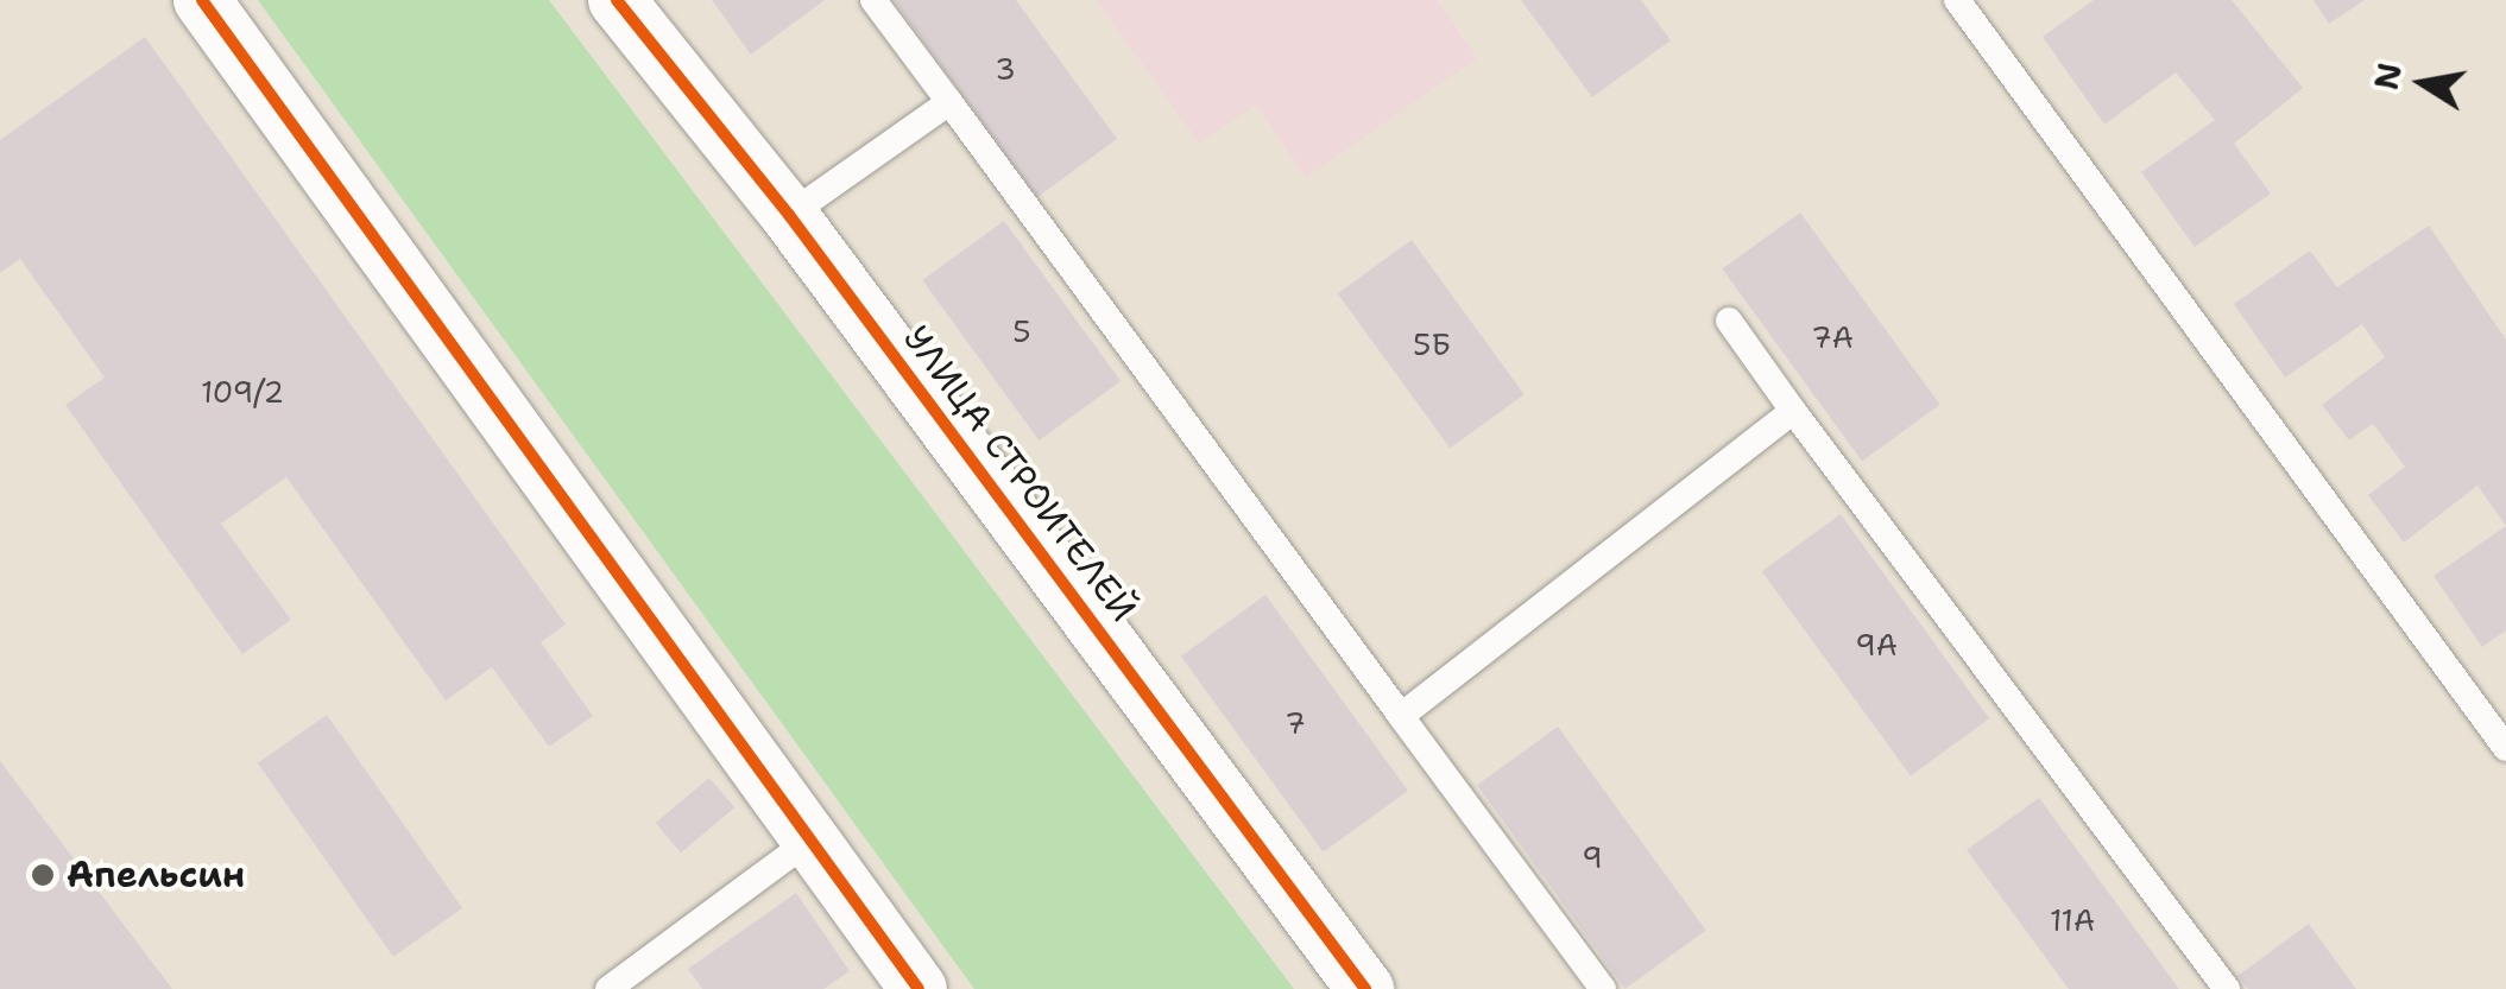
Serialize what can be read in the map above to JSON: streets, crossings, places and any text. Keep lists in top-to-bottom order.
{
  "streets": {
    "street": ["УЛИЦА СТРОИТЕЛЕЙ"]
  },
  "places": ["Апельсин"],
  "house_numbers": [
    "3",
    "5",
    "7А",
    "5Б",
    "109/2",
    "9А",
    "7",
    "9",
    "11А"
  ],
  "north": "left"
}
